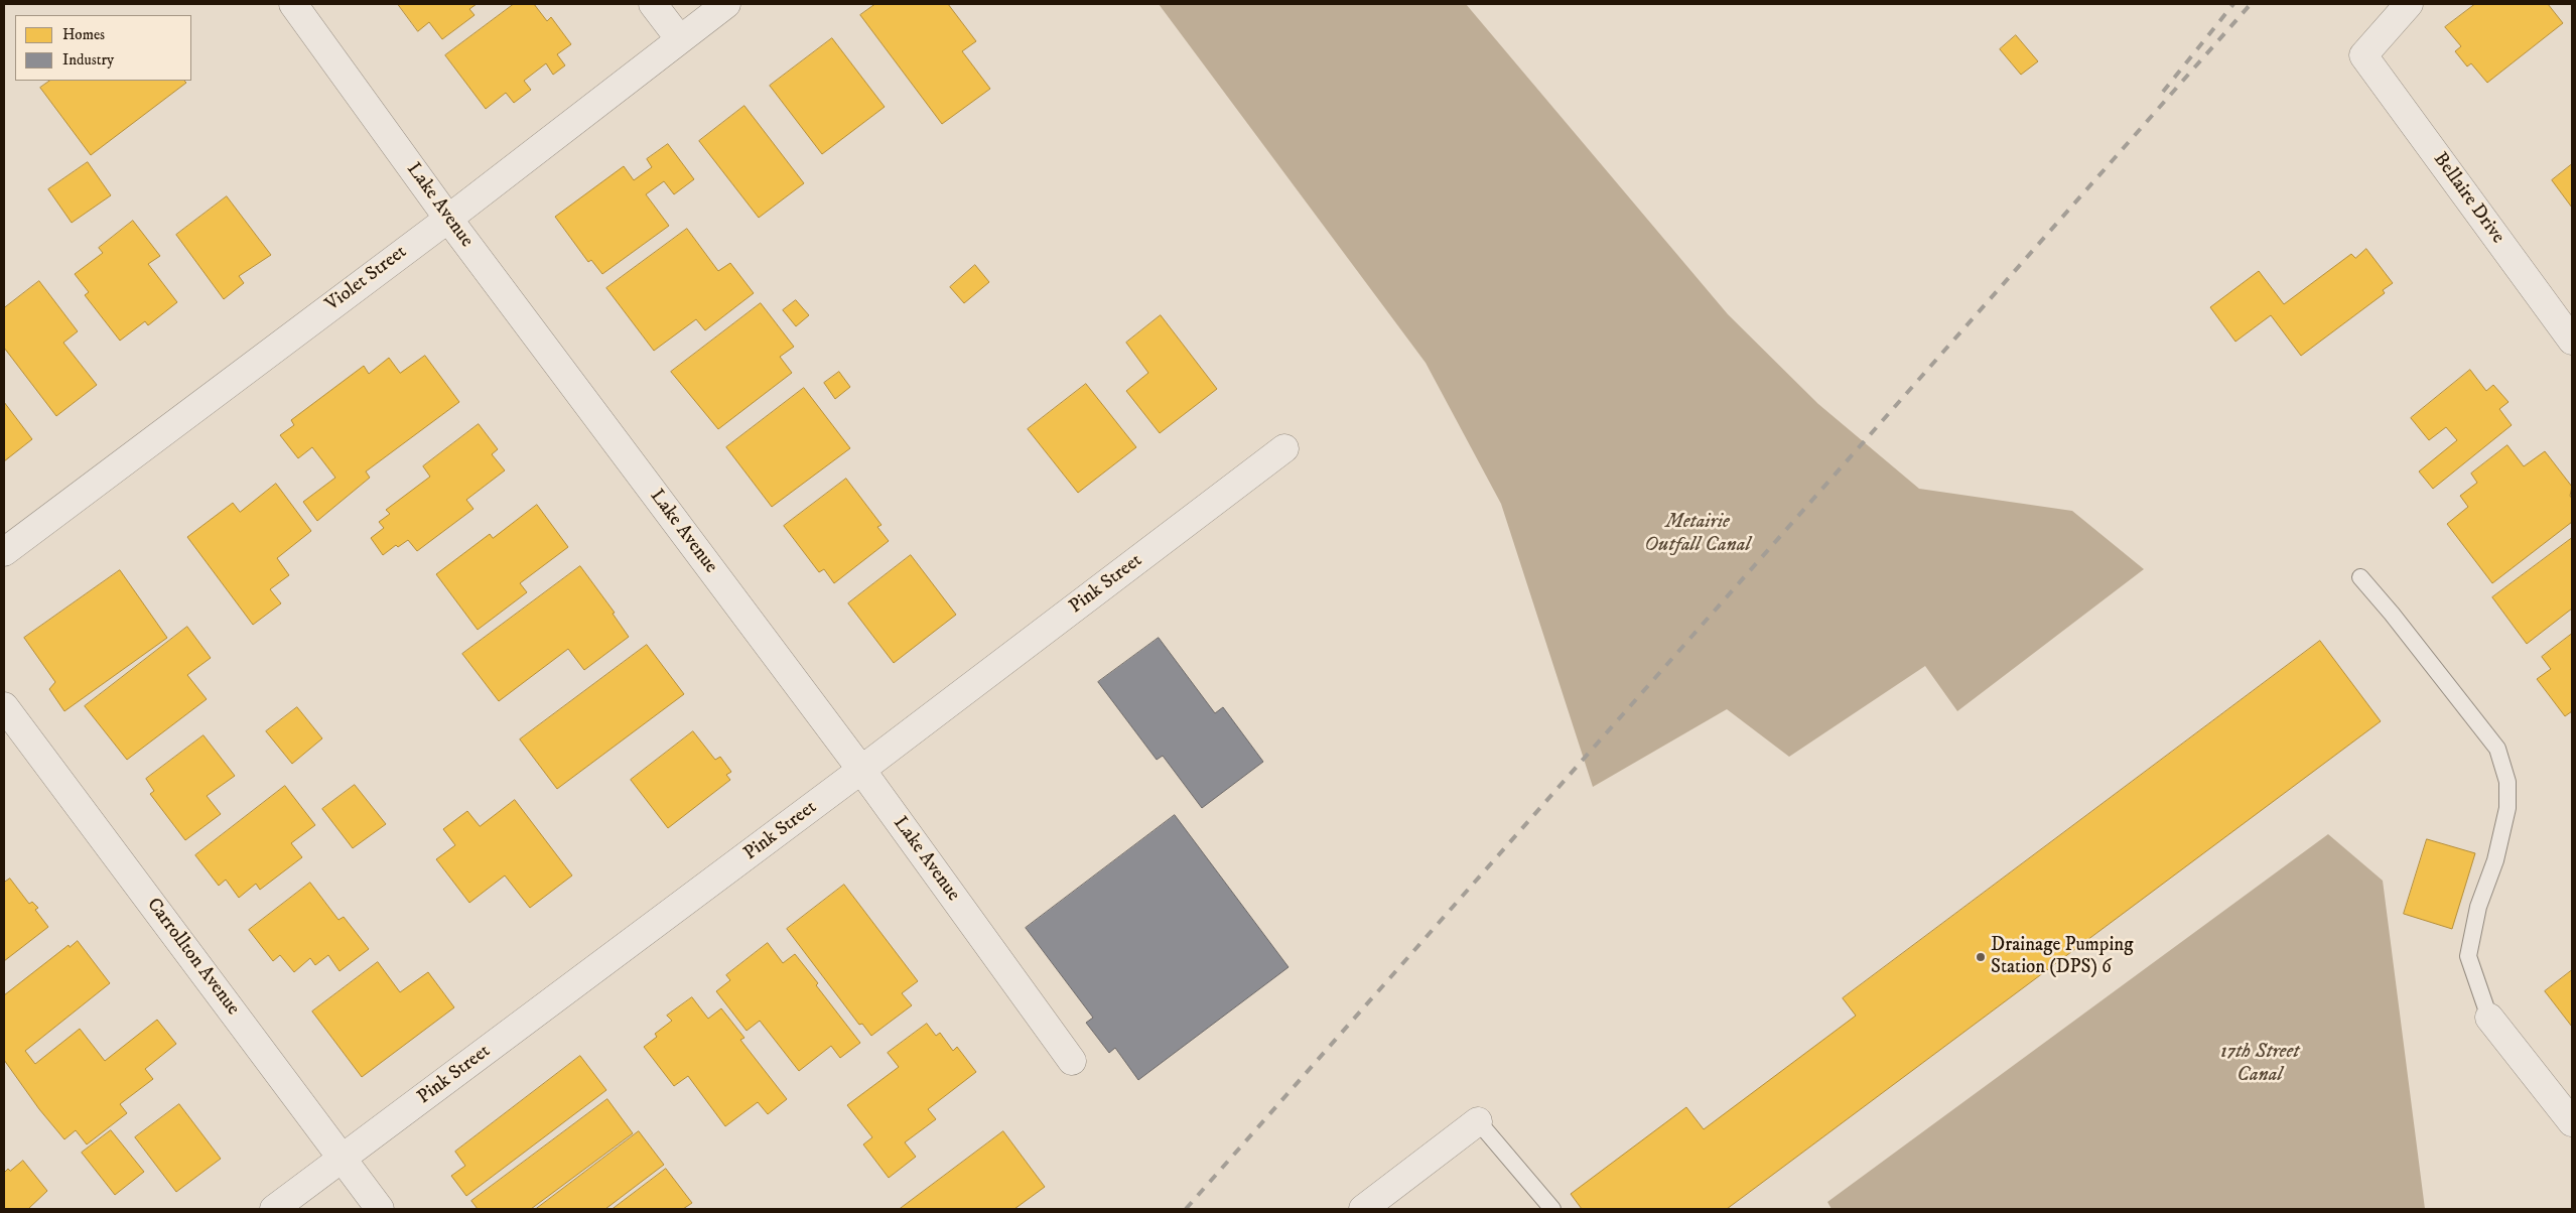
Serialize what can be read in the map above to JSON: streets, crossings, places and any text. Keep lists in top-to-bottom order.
{
  "streets": {
    "street": [
      "Bellaire Drive",
      "Lake Avenue",
      "Violet Street",
      "Pink Street",
      "Carrollton Avenue"
    ]
  },
  "crossings": [
    ["Lake Avenue", "Violet Street"],
    ["Lake Avenue", "Pink Street"],
    ["Pink Street", "Carrollton Avenue"]
  ],
  "water": ["Metairie Outfall Canal", "17th Street Canal"],
  "places": ["Drainage Pumping Station (DPS) 6"],
  "legend": ["Homes", "Industry"]
}
